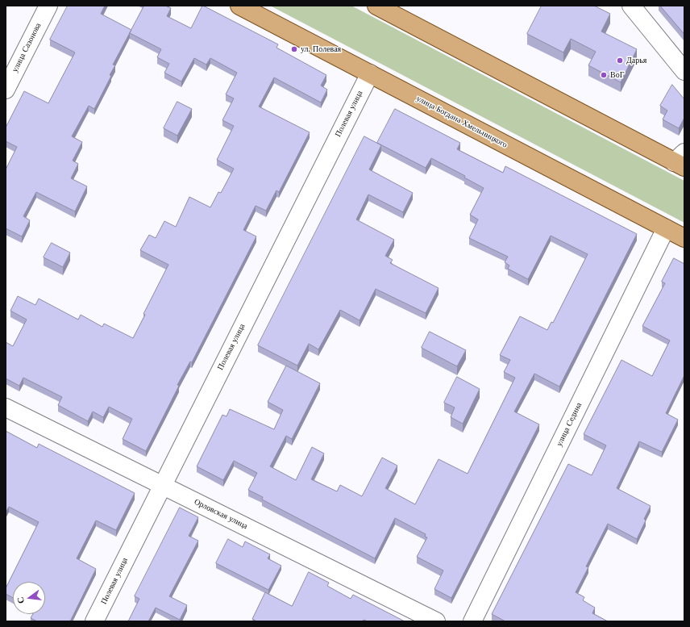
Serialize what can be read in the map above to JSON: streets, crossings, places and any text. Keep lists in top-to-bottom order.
{
  "streets": {
    "main road": ["улица Богдана Хмельницкого"],
    "street": [
      "улица Сазонова",
      "Полевая улица",
      "улица Седина",
      "Орловская улица"
    ]
  },
  "crossings": [
    ["Полевая улица", "улица Богдана Хмельницкого"],
    ["Полевая улица", "Орловская улица"],
    ["улица Богдана Хмельницкого", "улица Седина"]
  ],
  "places": ["ул. Полевая", "Дарья", "ВоГ"],
  "north": "left"
}
